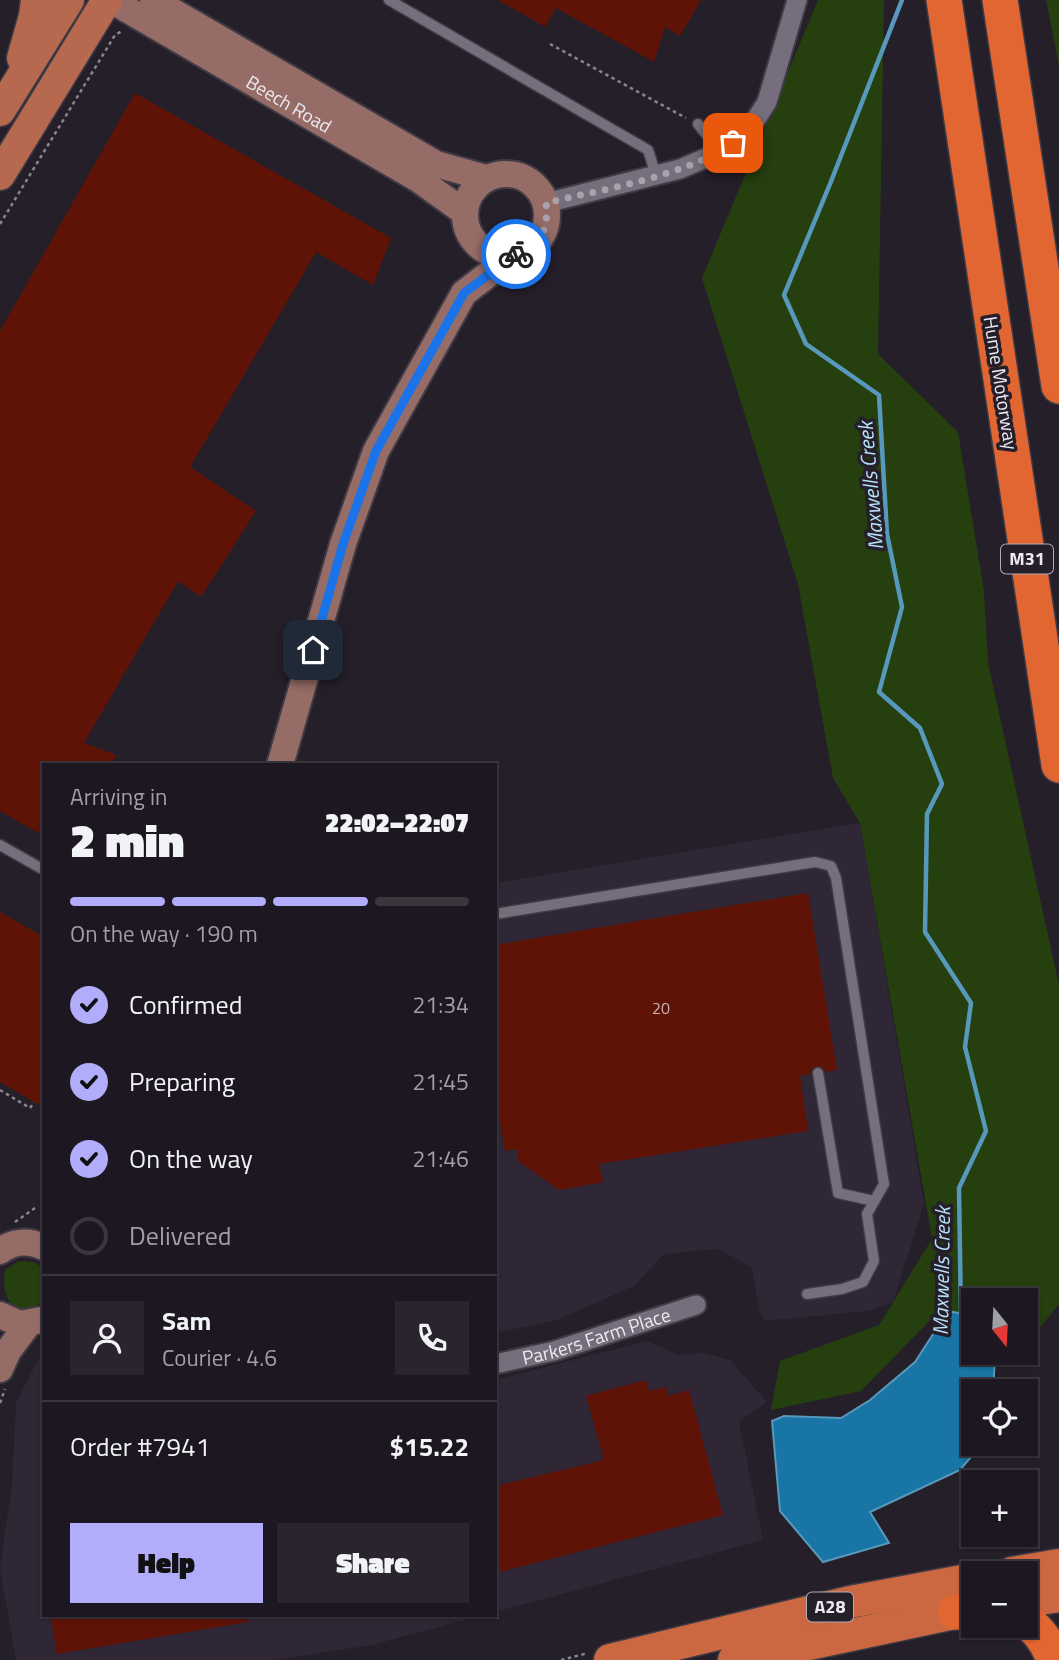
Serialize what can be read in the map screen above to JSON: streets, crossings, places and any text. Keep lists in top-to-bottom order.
{
  "streets": {
    "highway": ["Hume Motorway", "M31", "A28"],
    "main road": ["Beech Road"],
    "street": ["Parkers Farm Place"]
  },
  "water": ["Maxwells Creek"],
  "house_numbers": ["20"],
  "north": "bottom",
  "page": {
    "heading": ["2 min", "Arriving in", "22:02–22:07"],
    "panel": [
      "Sam",
      "Courier · 4.6",
      "Order #7941",
      "$15.22"
    ],
    "bar": "On the way · 190 m",
    "list": [
      ["Confirmed", "21:34"],
      ["Preparing", "21:45"],
      ["On the way", "21:46"],
      "Delivered"
    ],
    "map_buttons": ["+", "−"],
    "buttons": ["Help", "Share"]
  }
}
